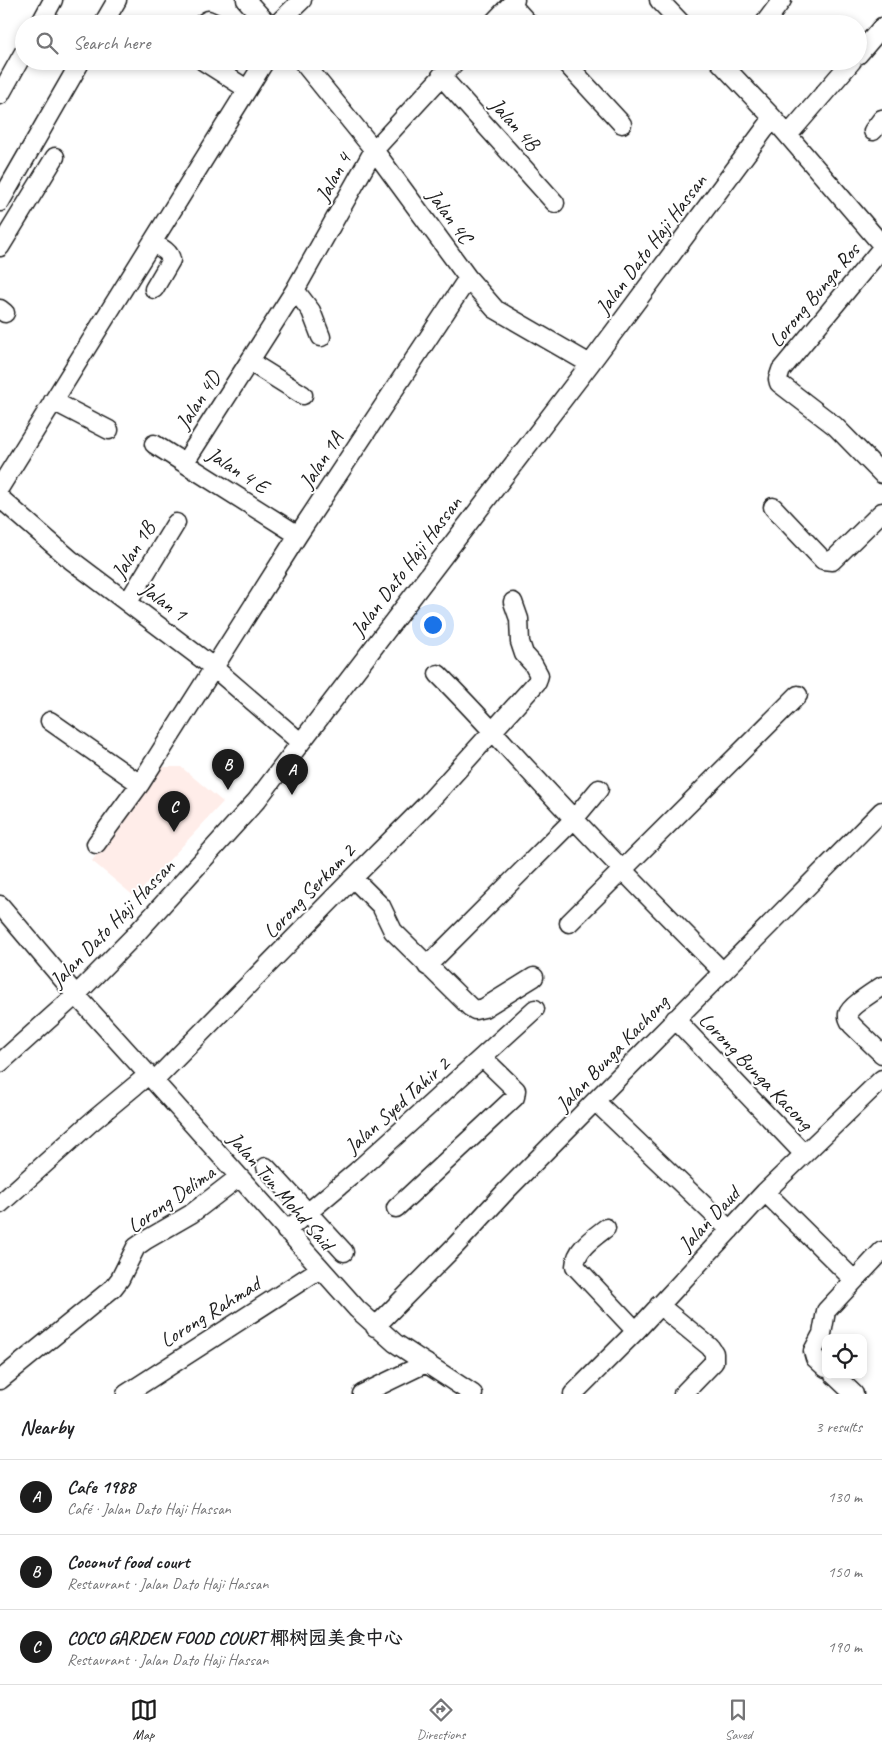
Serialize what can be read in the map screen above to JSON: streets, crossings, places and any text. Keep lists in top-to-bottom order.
{
  "streets": {
    "street": [
      "Jalan 4B",
      "Jalan 4",
      "Jalan 4C",
      "Jalan Dato Haji Hassan",
      "Lorong Bunga Ros",
      "Jalan 4D",
      "Jalan 1A",
      "Jalan 4 E",
      "Jalan 1B",
      "Jalan 1",
      "Lorong Serkam 2",
      "Jalan Bunga Kachong",
      "Lorong Bunga Kacong",
      "Jalan Syed Tahir 2",
      "Jalan Tun Mohd Said",
      "Lorong Delima",
      "Jalan Daud",
      "Lorong Rahmad"
    ]
  },
  "crossings": [
    ["Jalan 4B", "Jalan 4"],
    ["Jalan 4", "Jalan 4C"],
    ["Jalan 4", "Jalan 4D"],
    ["Jalan 4C", "Jalan Dato Haji Hassan"],
    ["Jalan 4C", "Jalan 1A"],
    ["Jalan Dato Haji Hassan", "Jalan 1"],
    ["Jalan Dato Haji Hassan", "Jalan Tun Mohd Said"],
    ["Jalan 4D", "Jalan 4 E"],
    ["Jalan 1A", "Jalan 4 E"],
    ["Jalan 1A", "Jalan 1"],
    ["Jalan 1B", "Jalan 1"],
    ["Lorong Serkam 2", "Jalan Tun Mohd Said"],
    ["Jalan Bunga Kachong", "Lorong Bunga Kacong"],
    ["Jalan Bunga Kachong", "Jalan Tun Mohd Said"],
    ["Lorong Bunga Kacong", "Jalan Daud"],
    ["Jalan Syed Tahir 2", "Jalan Tun Mohd Said"],
    ["Jalan Tun Mohd Said", "Lorong Delima"],
    ["Jalan Tun Mohd Said", "Lorong Rahmad"]
  ],
  "page": {
    "search": "Search here",
    "pins": ["B", "A", "C"],
    "heading": ["Nearby", "3 results"],
    "list": [
      {
        "mark": "A",
        "name": "Cafe 1988",
        "note": "Café · Jalan Dato Haji Hassan",
        "value": "130 m"
      },
      {
        "mark": "B",
        "name": "Coconut food court",
        "note": "Restaurant · Jalan Dato Haji Hassan",
        "value": "150 m"
      },
      {
        "mark": "C",
        "name": "COCO GARDEN FOOD COURT 椰树园美食中心",
        "note": "Restaurant · Jalan Dato Haji Hassan",
        "value": "190 m"
      }
    ],
    "nav": ["Map", "Directions", "Saved"]
  }
}
